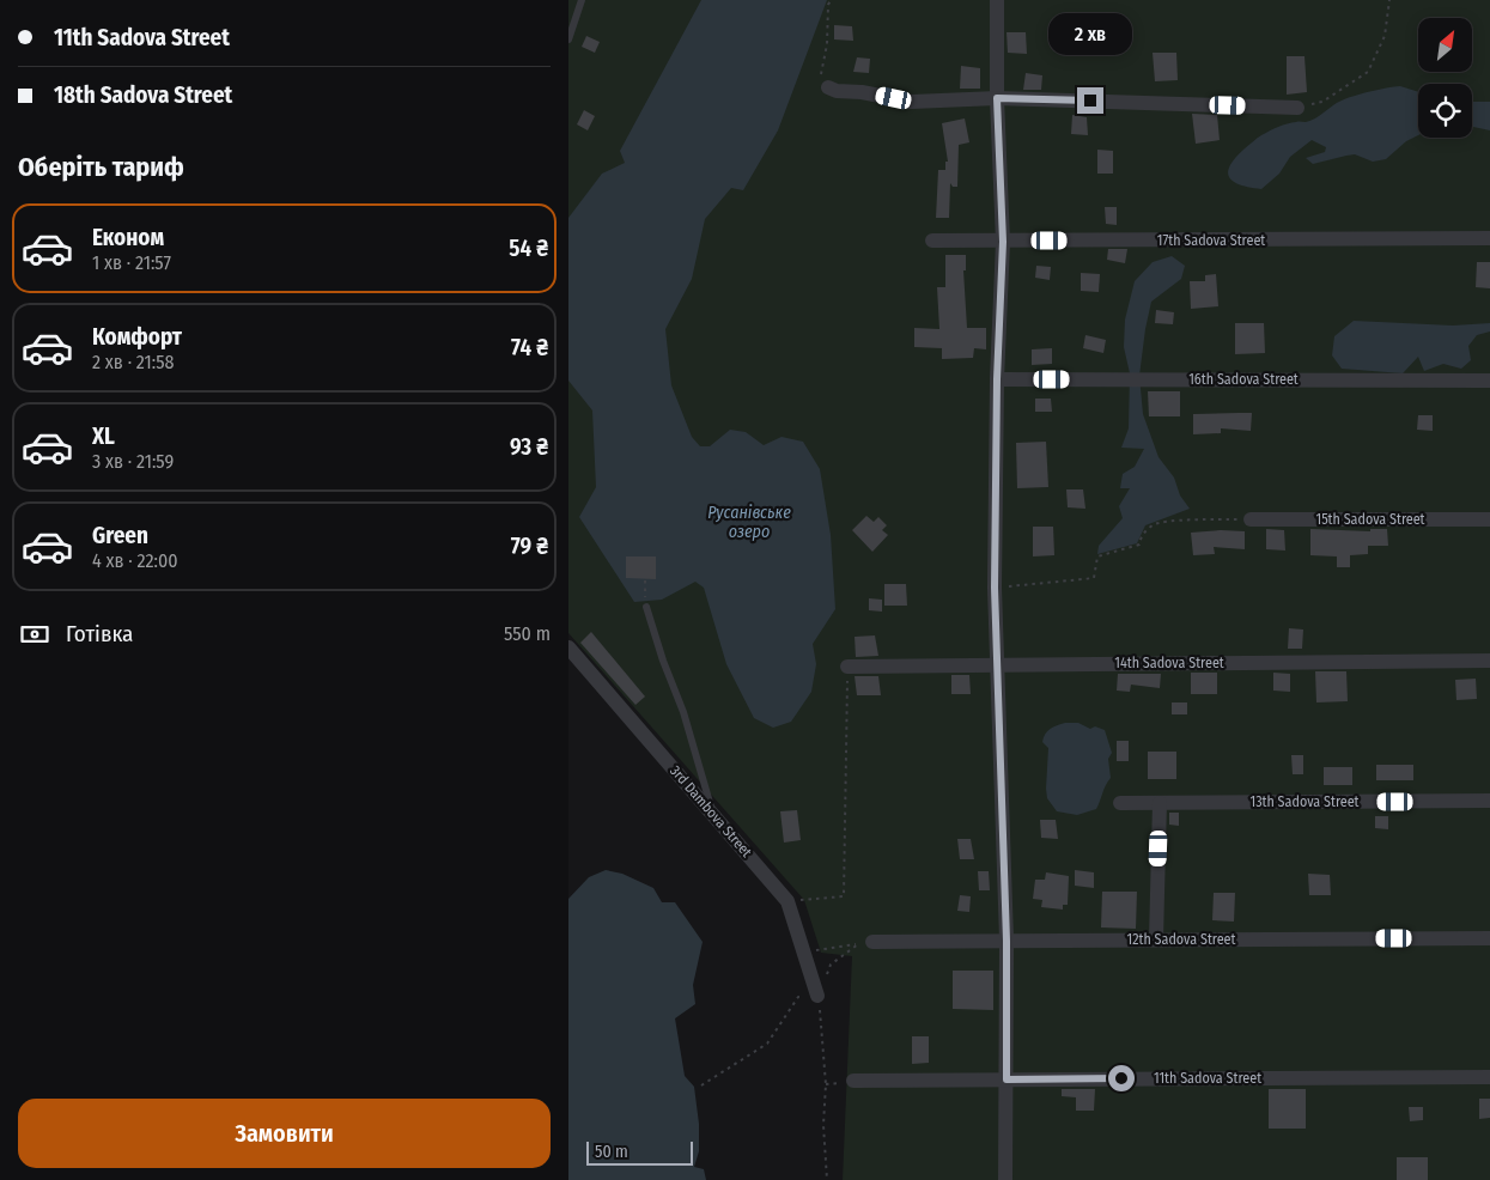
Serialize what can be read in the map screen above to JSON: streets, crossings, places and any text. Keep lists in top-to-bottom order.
{
  "streets": {
    "street": [
      "17th Sadova Street",
      "16th Sadova Street",
      "15th Sadova Street",
      "14th Sadova Street",
      "13th Sadova Street",
      "3rd Dambova Street",
      "12th Sadova Street",
      "11th Sadova Street"
    ]
  },
  "water": ["Русанівське озеро"],
  "scale_bar": "50 m",
  "north": "top right",
  "page": {
    "banner": ["11th Sadova Street", "18th Sadova Street"],
    "bubble": "2 хв",
    "heading": "Оберіть тариф",
    "list": [
      {
        "name": "Економ",
        "note": "1 хв · 21:57",
        "value": "54 ₴"
      },
      {
        "name": "Комфорт",
        "note": "2 хв · 21:58",
        "value": "74 ₴"
      },
      {
        "name": "XL",
        "note": "3 хв · 21:59",
        "value": "93 ₴"
      },
      {
        "name": "Green",
        "note": "4 хв · 22:00",
        "value": "79 ₴"
      }
    ],
    "pay": ["Готівка", "550 m"],
    "buttons": "Замовити",
    "scale": "50 m"
  }
}
